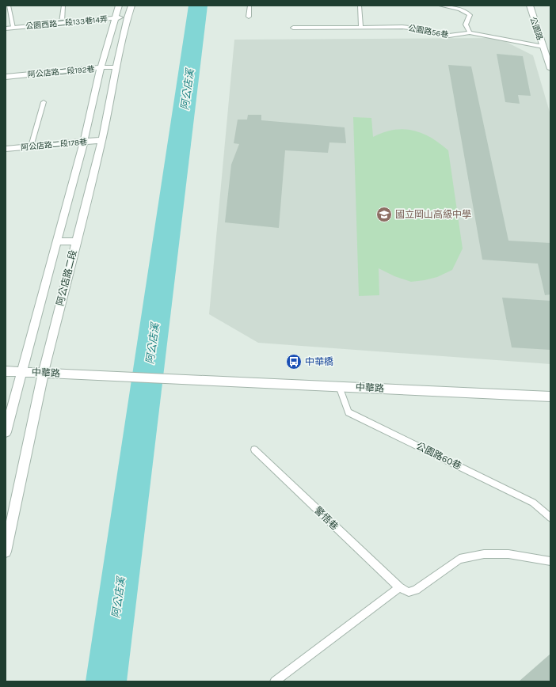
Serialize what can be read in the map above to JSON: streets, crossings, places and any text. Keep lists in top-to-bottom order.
{
  "streets": {
    "street": [
      "公園西路二段133巷14弄",
      "公園路",
      "阿公店路二段192巷",
      "阿公店路二段178巷",
      "阿公店路二段",
      "中華路"
    ],
    "lane": ["公園路56巷", "公園路60巷", "警悟巷"]
  },
  "crossings": [
    ["公園西路二段133巷14弄", "阿公店路二段"],
    ["公園路", "公園路56巷"],
    ["阿公店路二段192巷", "阿公店路二段"],
    ["阿公店路二段178巷", "阿公店路二段"],
    ["阿公店路二段", "中華路"],
    ["中華路", "公園路60巷"]
  ],
  "water": ["阿公店溪"],
  "places": {
    "school or university": ["國立岡山高級中學"],
    "bus stop": ["中華橋"]
  }
}
